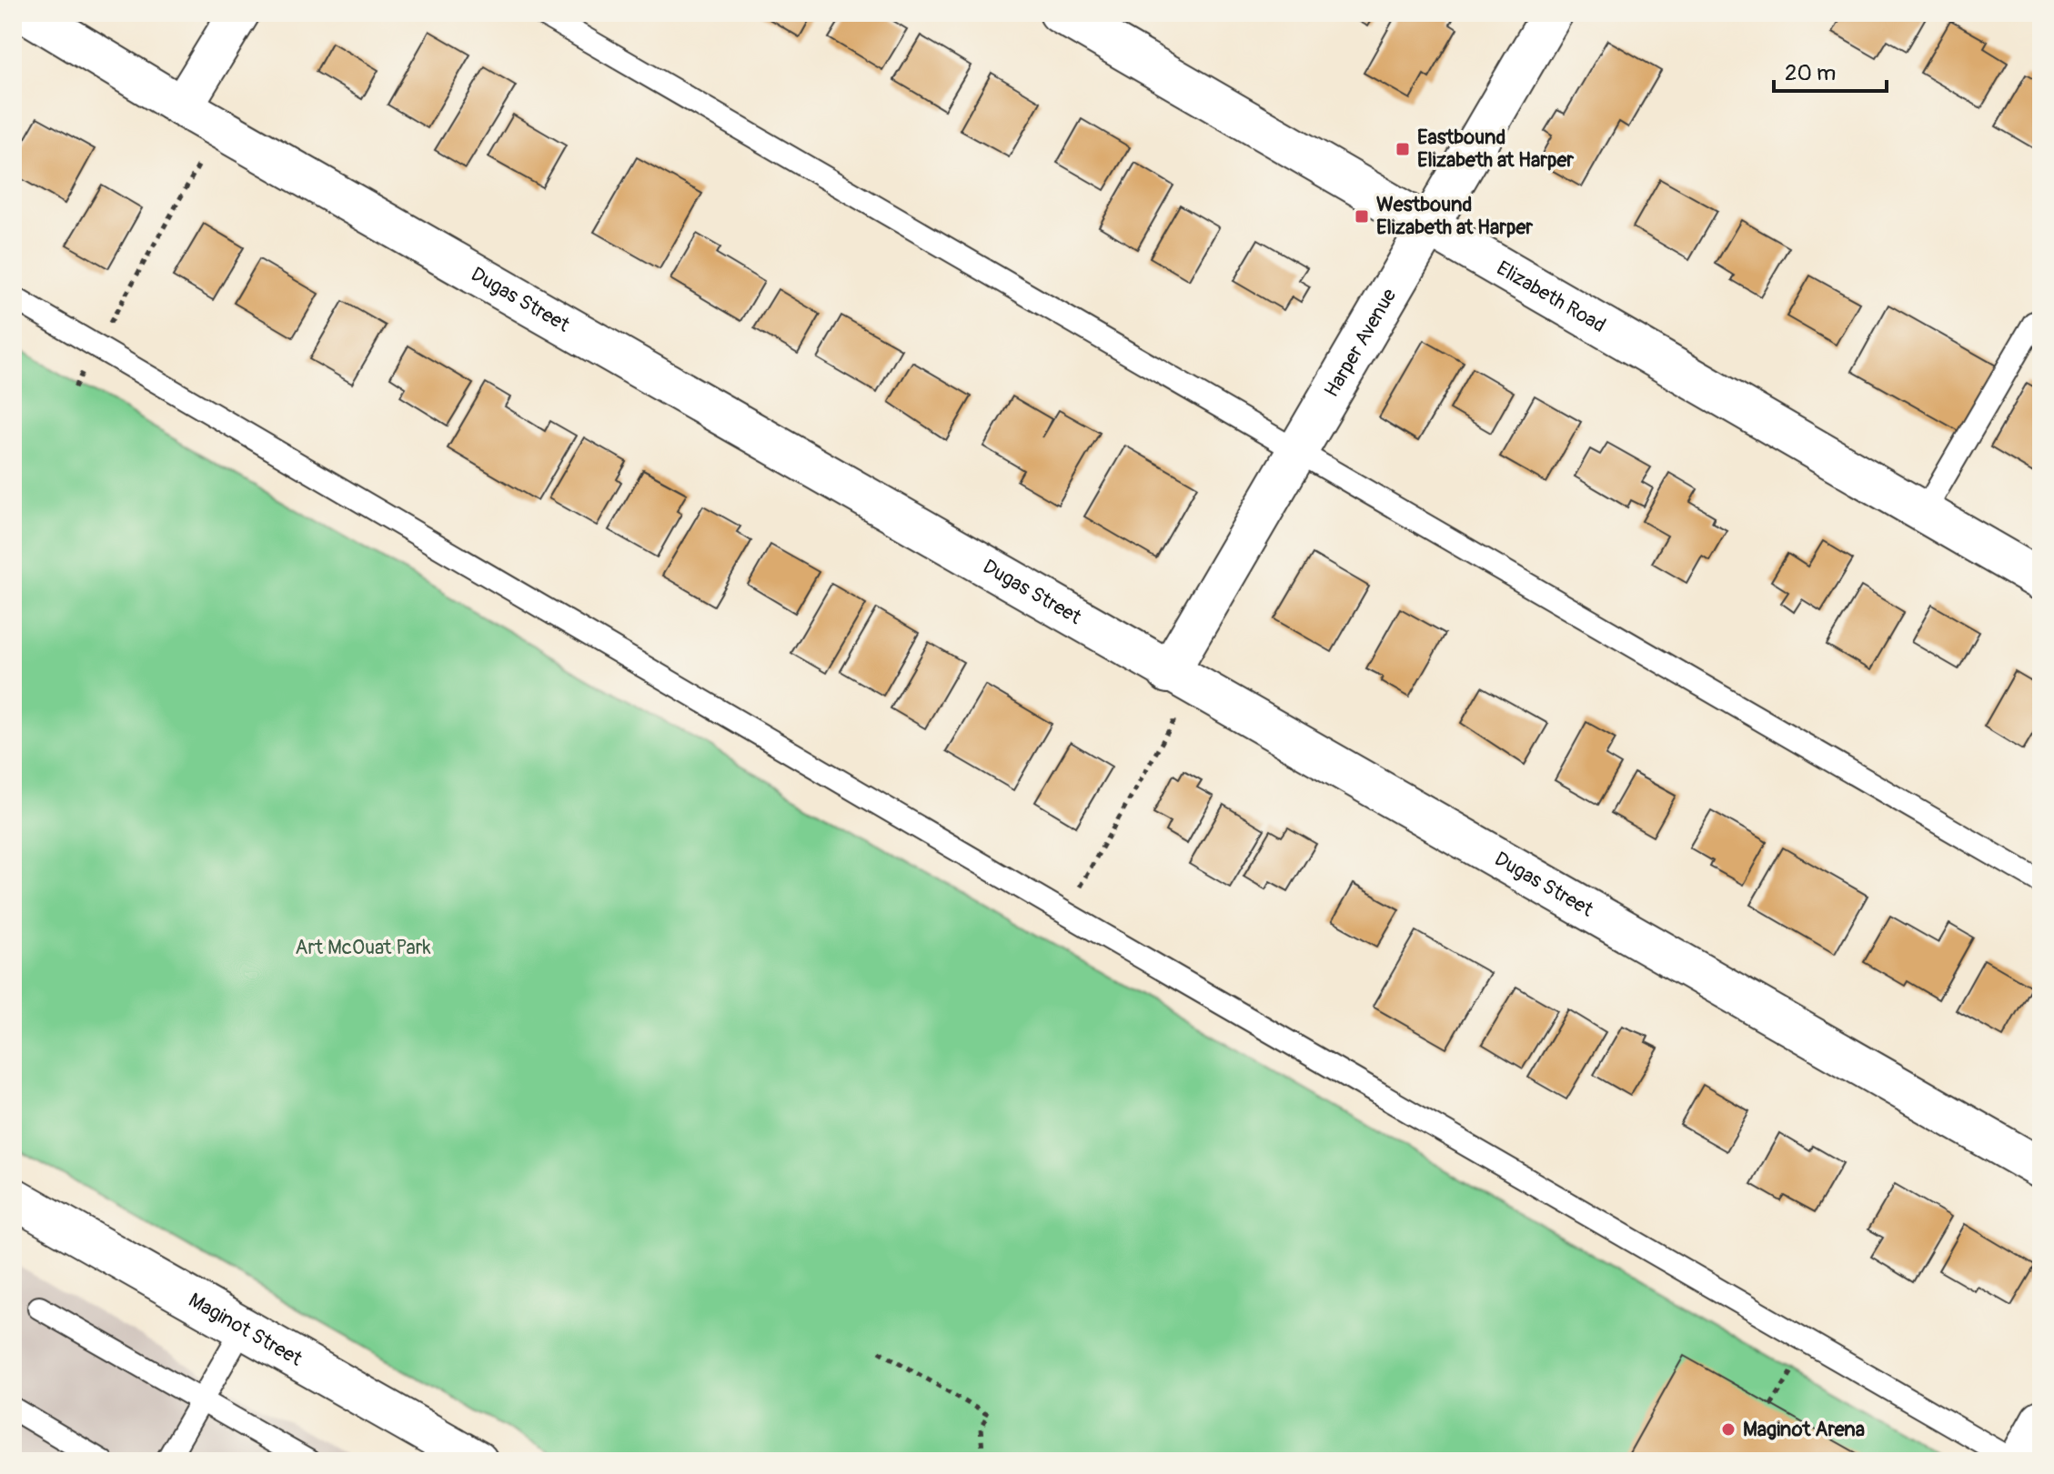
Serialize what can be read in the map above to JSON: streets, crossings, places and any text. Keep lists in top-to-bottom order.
{
  "streets": {
    "street": [
      "Elizabeth Road",
      "Dugas Street",
      "Harper Avenue",
      "Maginot Street"
    ]
  },
  "crossings": [
    ["Elizabeth Road", "Harper Avenue"],
    ["Dugas Street", "Harper Avenue"]
  ],
  "parks": ["Art McOuat Park"],
  "places": {
    "transit": ["Eastbound Elizabeth at Harper", "Westbound Elizabeth at Harper"],
    "other": ["Maginot Arena"]
  },
  "scale_bar": "20 m"
}
